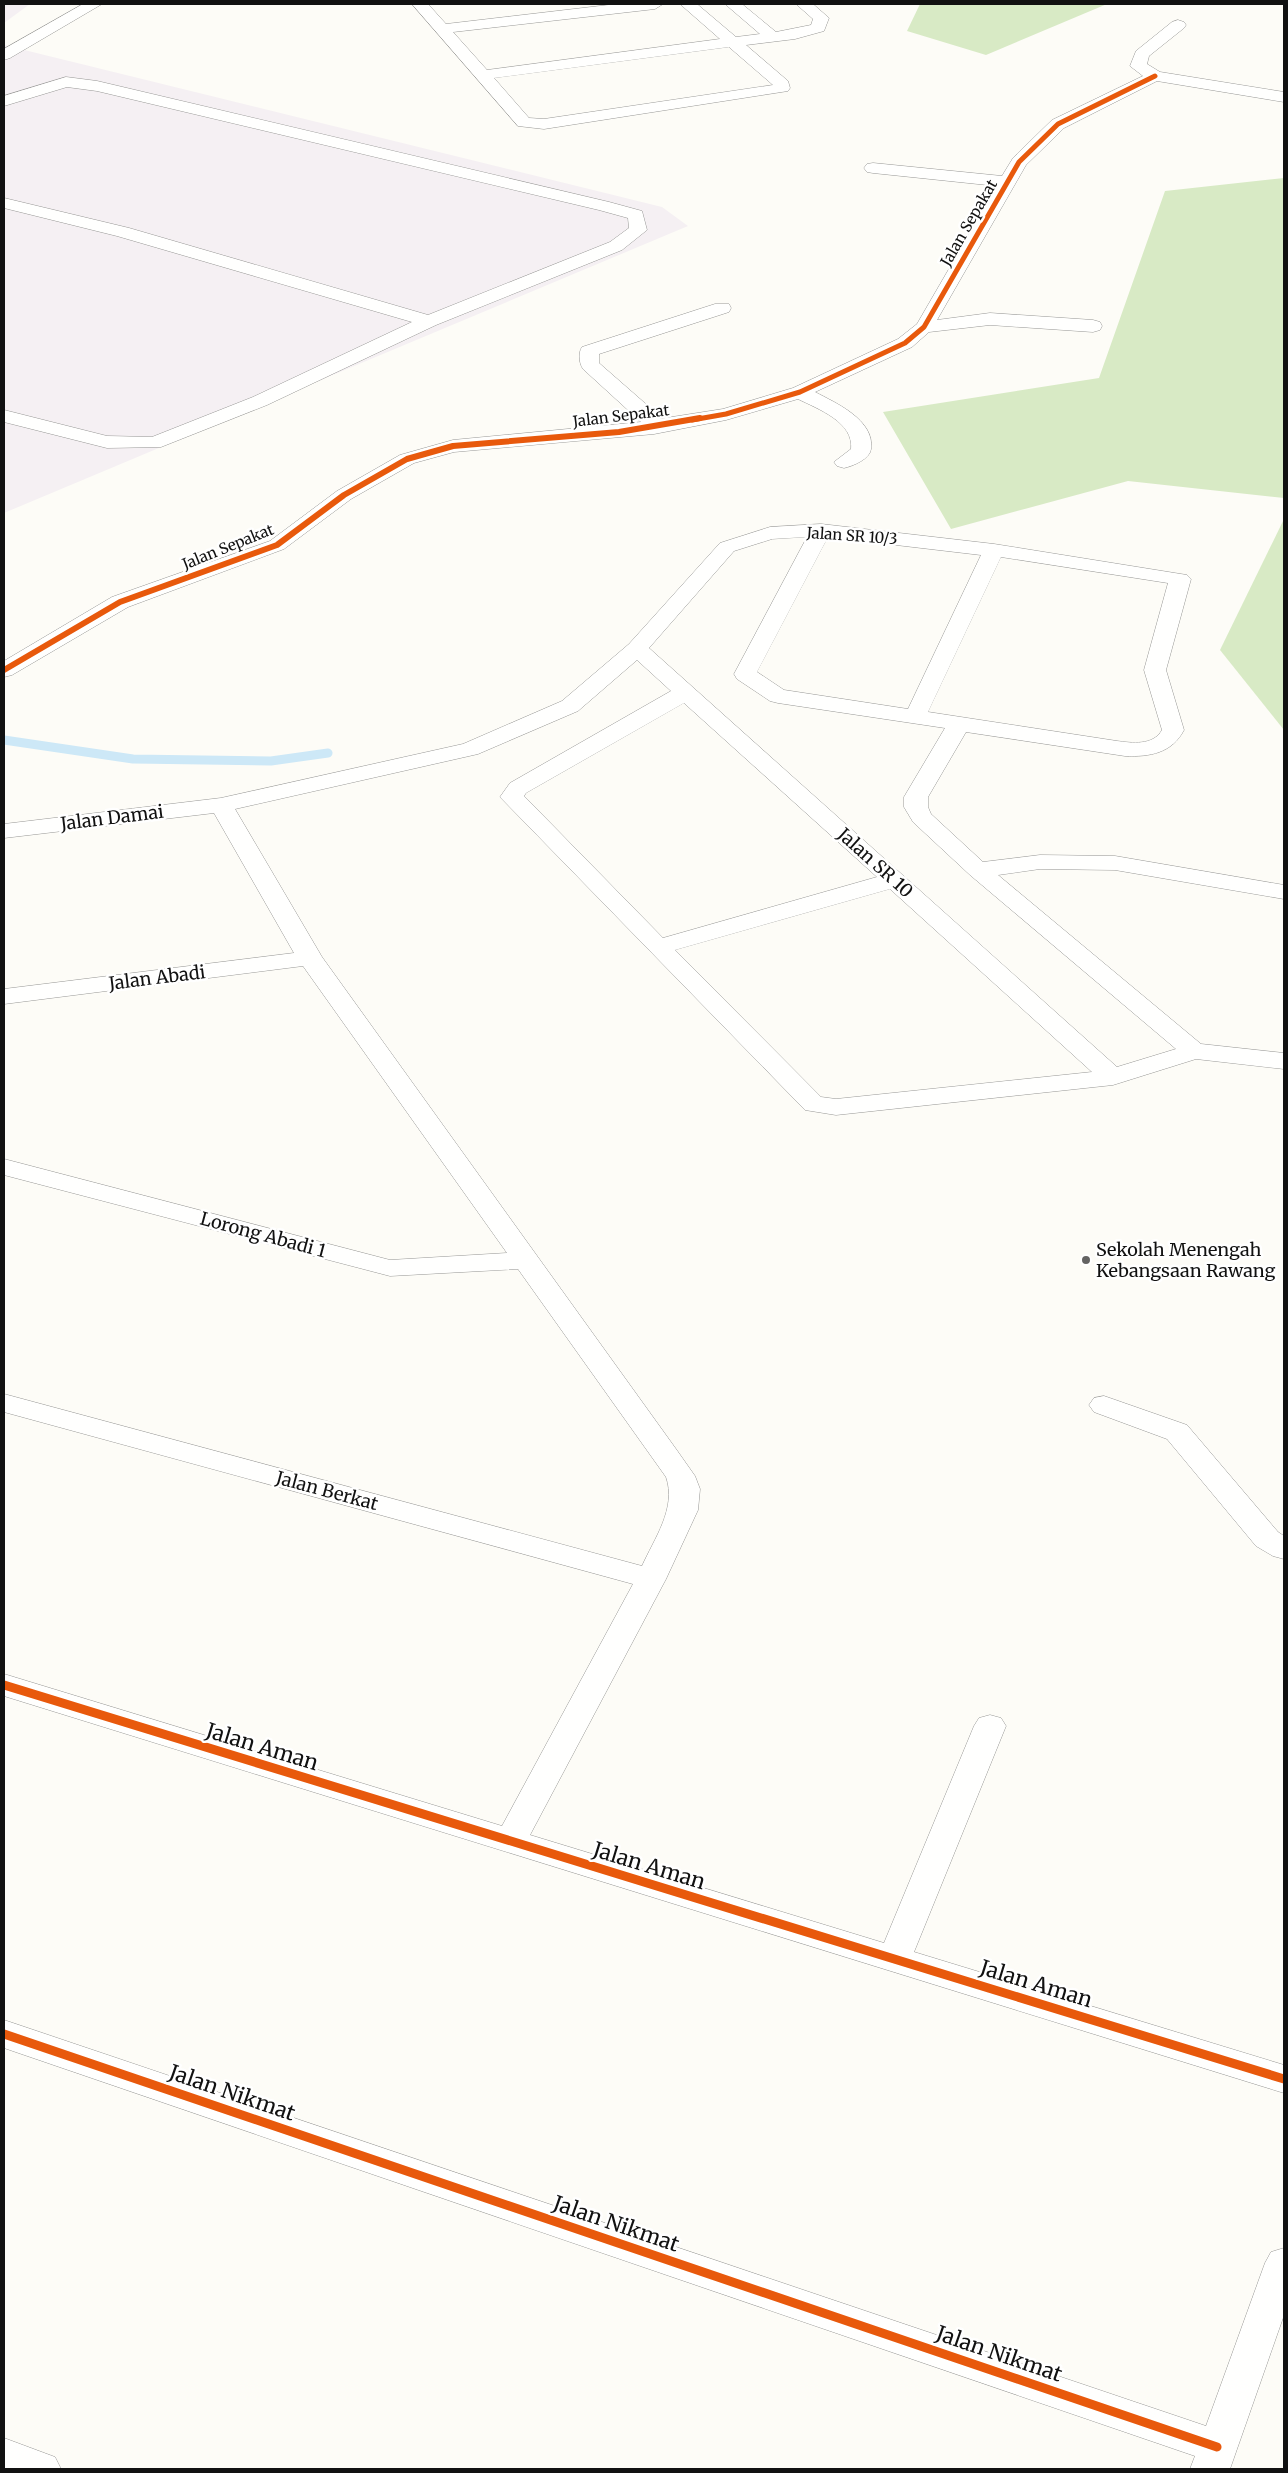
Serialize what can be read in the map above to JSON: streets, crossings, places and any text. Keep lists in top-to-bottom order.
{
  "streets": {
    "street": [
      "Jalan Sepakat",
      "Jalan SR 10/3",
      "Jalan Damai",
      "Jalan SR 10",
      "Jalan Abadi",
      "Lorong Abadi 1",
      "Jalan Berkat",
      "Jalan Aman",
      "Jalan Nikmat"
    ]
  },
  "crossings": [
    ["Jalan SR 10/3", "Jalan Damai"],
    ["Jalan SR 10/3", "Jalan SR 10"]
  ],
  "places": ["Sekolah Menengah Kebangsaan Rawang"]
}
